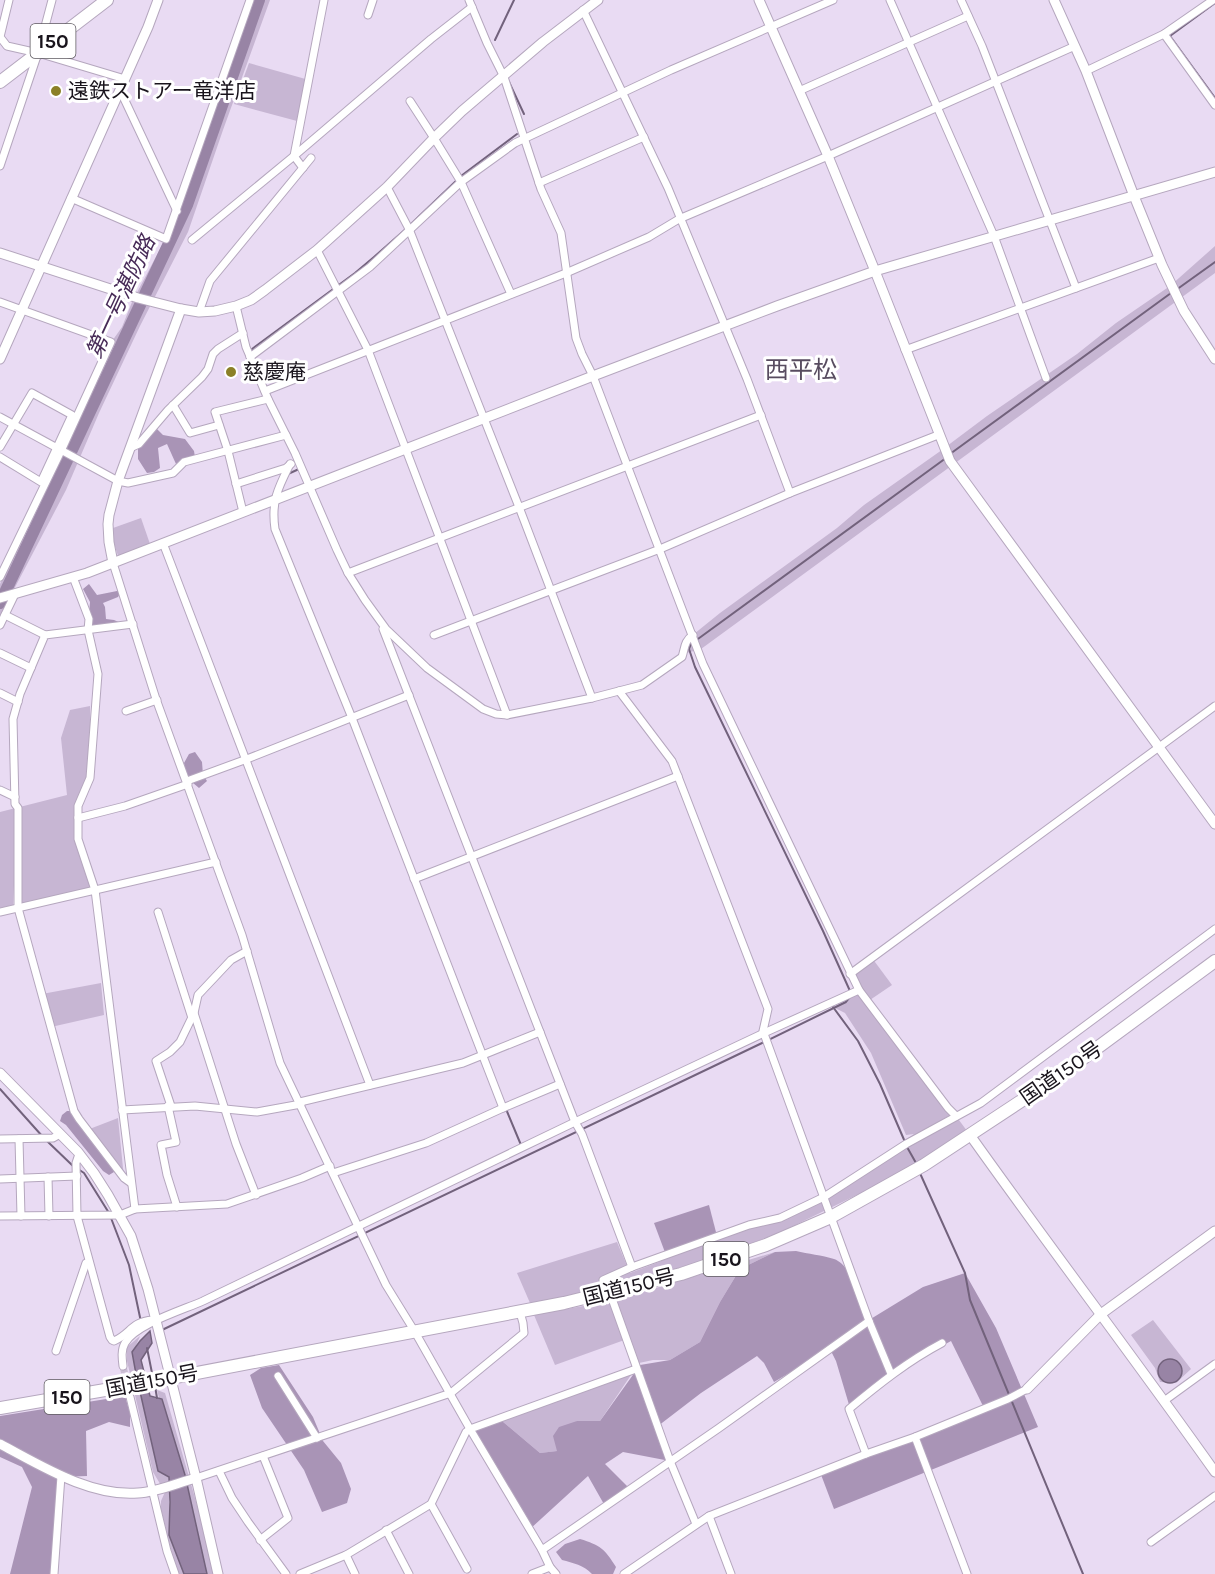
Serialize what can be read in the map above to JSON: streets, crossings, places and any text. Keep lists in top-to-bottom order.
{
  "streets": {
    "highway": ["150", "国道150号"]
  },
  "districts": ["西平松"],
  "water": ["第一号湛防路"],
  "places": ["遠鉄ストアー竜洋店", "慈慶庵"]
}
